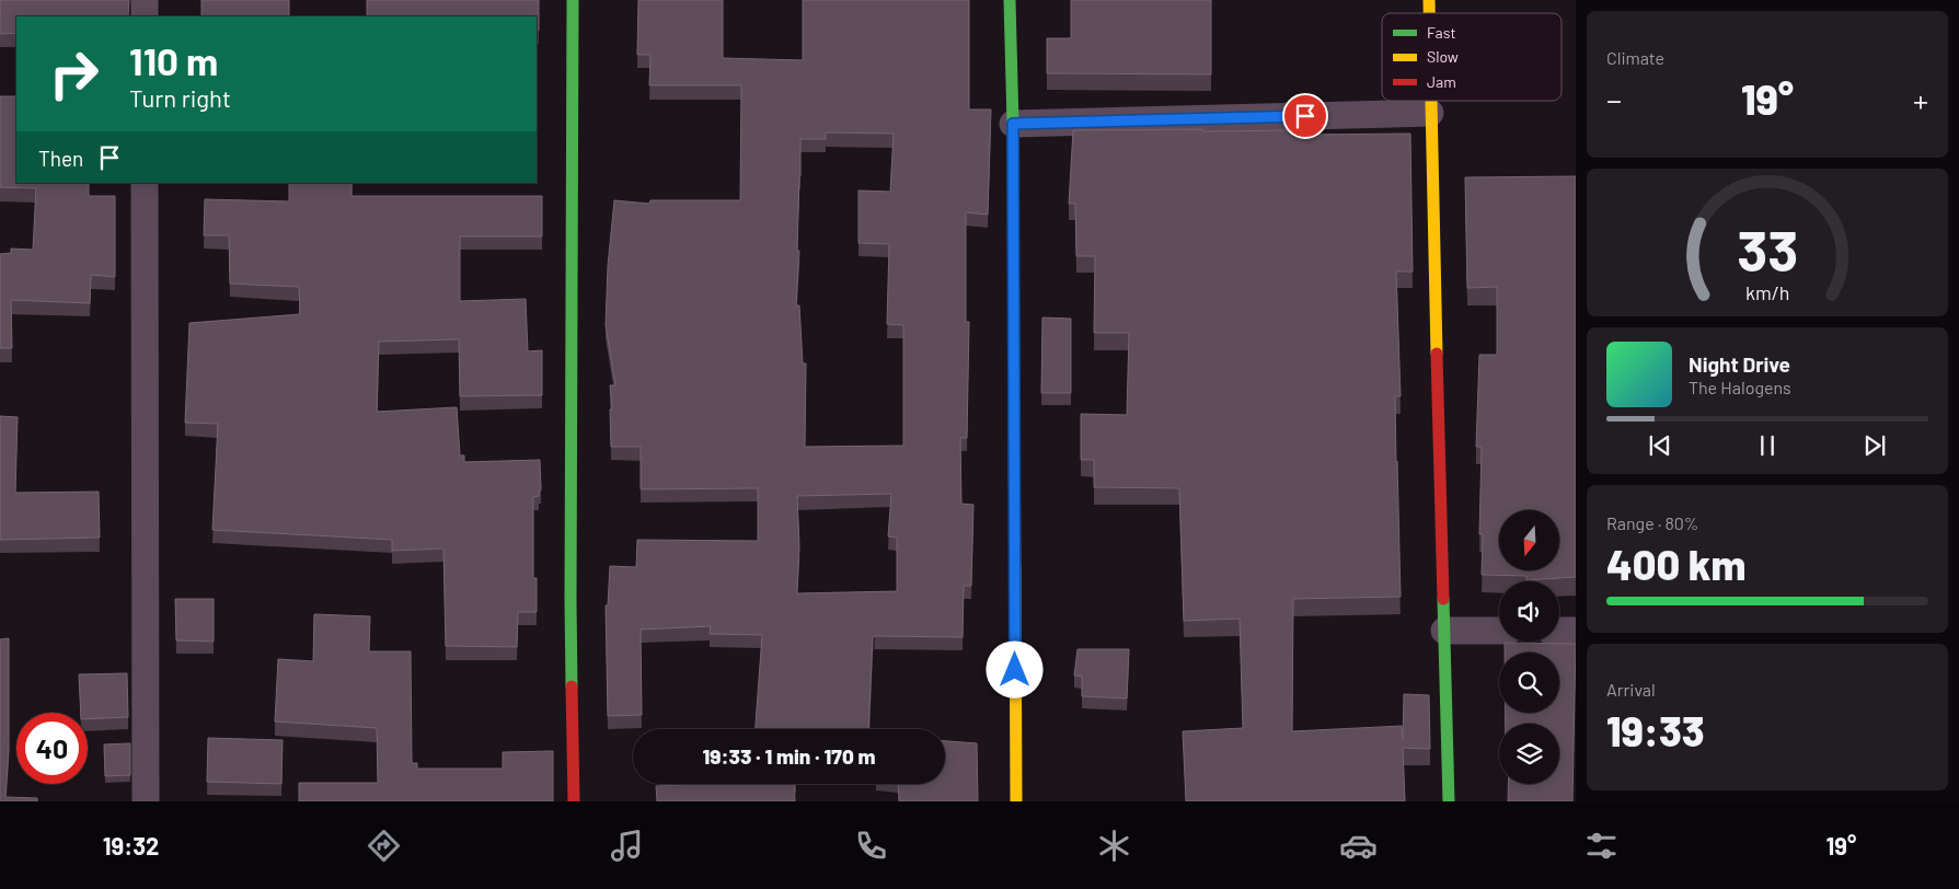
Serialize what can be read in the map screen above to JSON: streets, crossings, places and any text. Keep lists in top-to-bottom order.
{
  "legend": ["Fast", "Slow", "Jam"],
  "north": "bottom",
  "page": {
    "tile": [
      "Climate",
      ["Range · 80%", "400 km"],
      ["Arrival", "19:33"]
    ],
    "turn": ["110 m", "Turn right"],
    "heat": ["−", "19°", "+"],
    "then": "Then",
    "song": ["Night Drive", "The Halogens"],
    "limit": "40",
    "trip": "19:33 · 1 min · 170 m",
    "tabs": ["19:32", "19°"],
    "gauge": ["33", "km/h"]
  }
}
